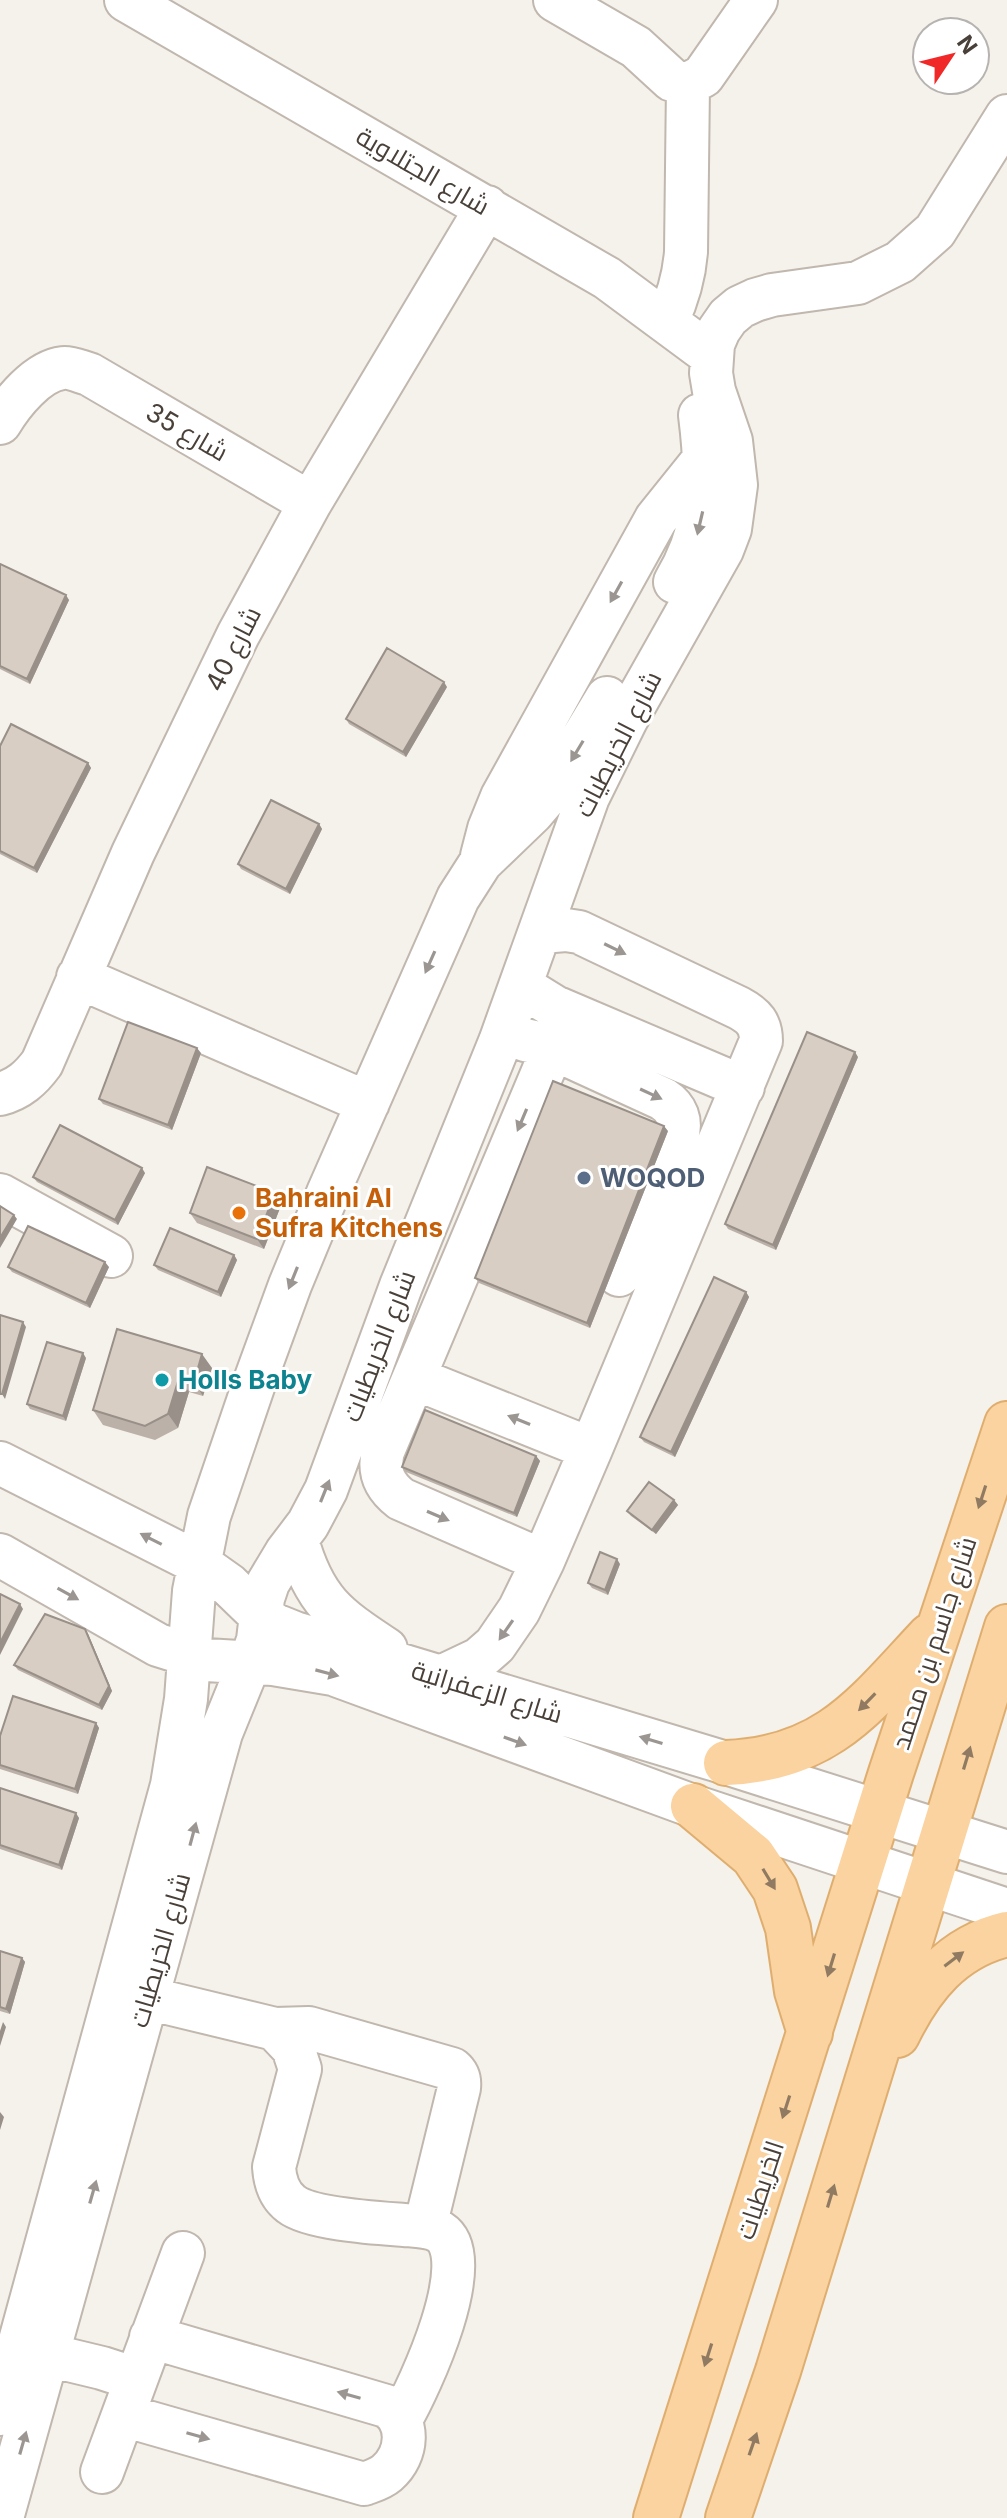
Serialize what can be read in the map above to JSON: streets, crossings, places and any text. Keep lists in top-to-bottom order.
{
  "streets": {
    "main road": ["شارع جاسم بن محمد", "الخريطيات"],
    "street": [
      "شارع الجتلاوية",
      "شارع 35",
      "شارع 40",
      "شارع الخريطيات",
      "شارع الزعفرانية"
    ]
  },
  "crossings": [
    ["شارع الجتلاوية", "شارع 40"],
    ["شارع الجتلاوية", "شارع الخريطيات"],
    ["شارع 35", "شارع 40"],
    ["شارع الخريطيات", "شارع الزعفرانية"],
    ["شارع جاسم بن محمد", "شارع الزعفرانية"],
    ["شارع جاسم بن محمد", "الخريطيات"],
    ["شارع الزعفرانية", "الخريطيات"]
  ],
  "one_way": ["شارع جاسم بن محمد"],
  "places": ["WOQOD", "Bahraini Al Sufra Kitchens", "Holls Baby"],
  "north": "top right"
}
